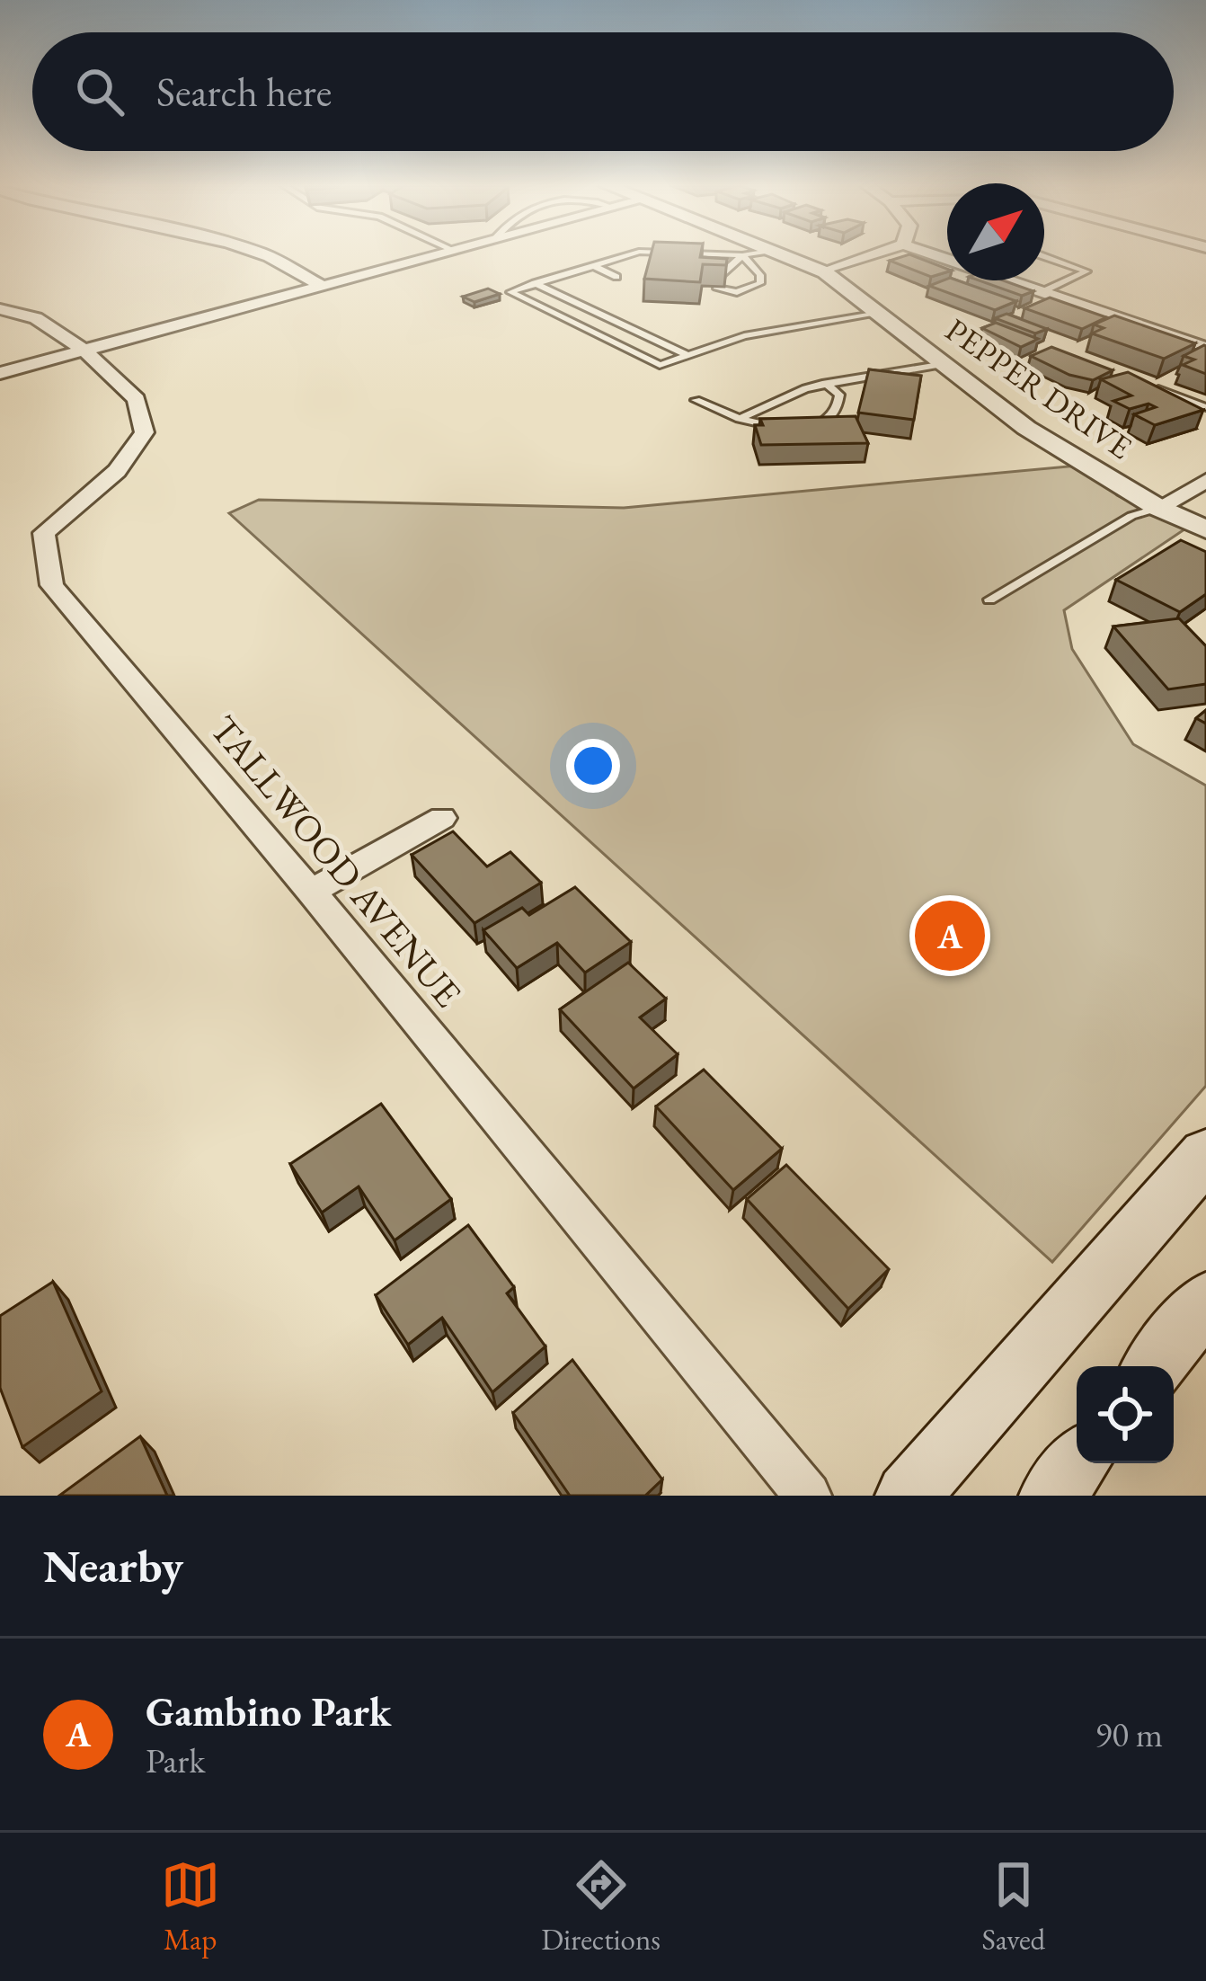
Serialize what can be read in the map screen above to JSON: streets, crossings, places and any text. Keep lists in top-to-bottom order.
{
  "streets": {
    "street": ["PEPPER DRIVE", "TALLWOOD AVENUE"]
  },
  "north": "top right",
  "page": {
    "search": "Search here",
    "pins": "A",
    "heading": "Nearby",
    "list": [
      {
        "mark": "A",
        "name": "Gambino Park",
        "note": "Park",
        "value": "90 m"
      }
    ],
    "nav": ["Map", "Directions", "Saved"]
  }
}
